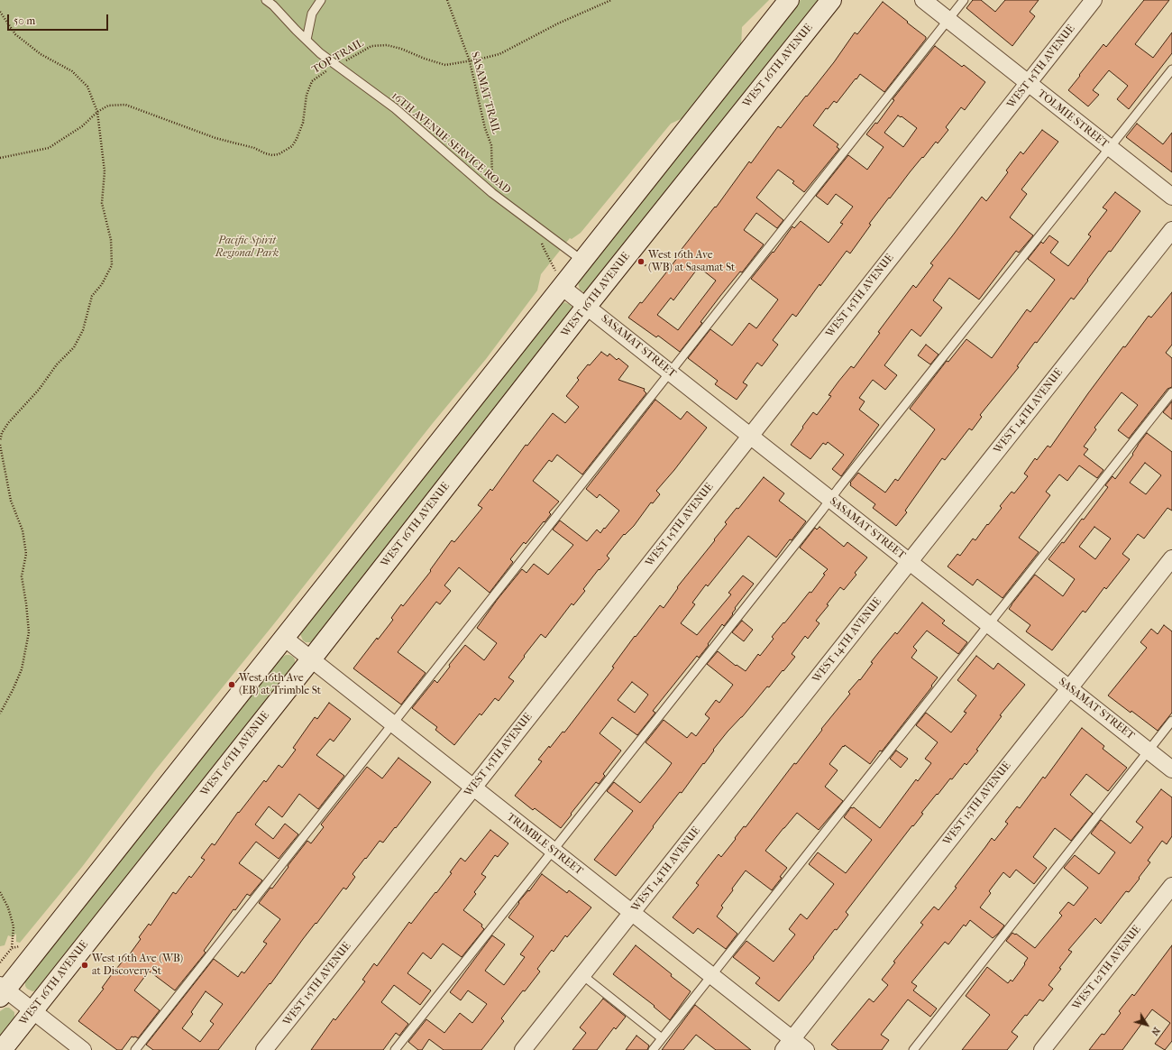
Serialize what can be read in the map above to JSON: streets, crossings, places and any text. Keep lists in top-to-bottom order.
{
  "streets": {
    "main road": ["WEST 16TH AVENUE"],
    "street": [
      "WEST 15TH AVENUE",
      "TOLMIE STREET",
      "SASAMAT STREET",
      "WEST 14TH AVENUE",
      "WEST 13TH AVENUE",
      "TRIMBLE STREET",
      "WEST 12TH AVENUE"
    ],
    "lane": ["16TH AVENUE SERVICE ROAD"],
    "path": ["TOP TRAIL", "SASAMAT TRAIL"]
  },
  "crossings": [
    ["TOP TRAIL", "SASAMAT TRAIL"],
    ["TOP TRAIL", "16TH AVENUE SERVICE ROAD"],
    ["WEST 16TH AVENUE", "SASAMAT STREET"],
    ["WEST 16TH AVENUE", "TRIMBLE STREET"],
    ["WEST 15TH AVENUE", "TOLMIE STREET"],
    ["WEST 15TH AVENUE", "SASAMAT STREET"],
    ["WEST 15TH AVENUE", "TRIMBLE STREET"],
    ["SASAMAT TRAIL", "16TH AVENUE SERVICE ROAD"],
    ["SASAMAT STREET", "WEST 14TH AVENUE"],
    ["SASAMAT STREET", "WEST 13TH AVENUE"],
    ["WEST 14TH AVENUE", "TRIMBLE STREET"],
    ["WEST 13TH AVENUE", "TRIMBLE STREET"]
  ],
  "parks": ["Pacific Spirit Regional Park"],
  "places": ["West 16th Ave (WB) at Sasamat St", "West 16th Ave (EB) at Trimble St", "West 16th Ave (WB) at Discovery St"],
  "scale_bar": "50 m",
  "north": "bottom right"
}
